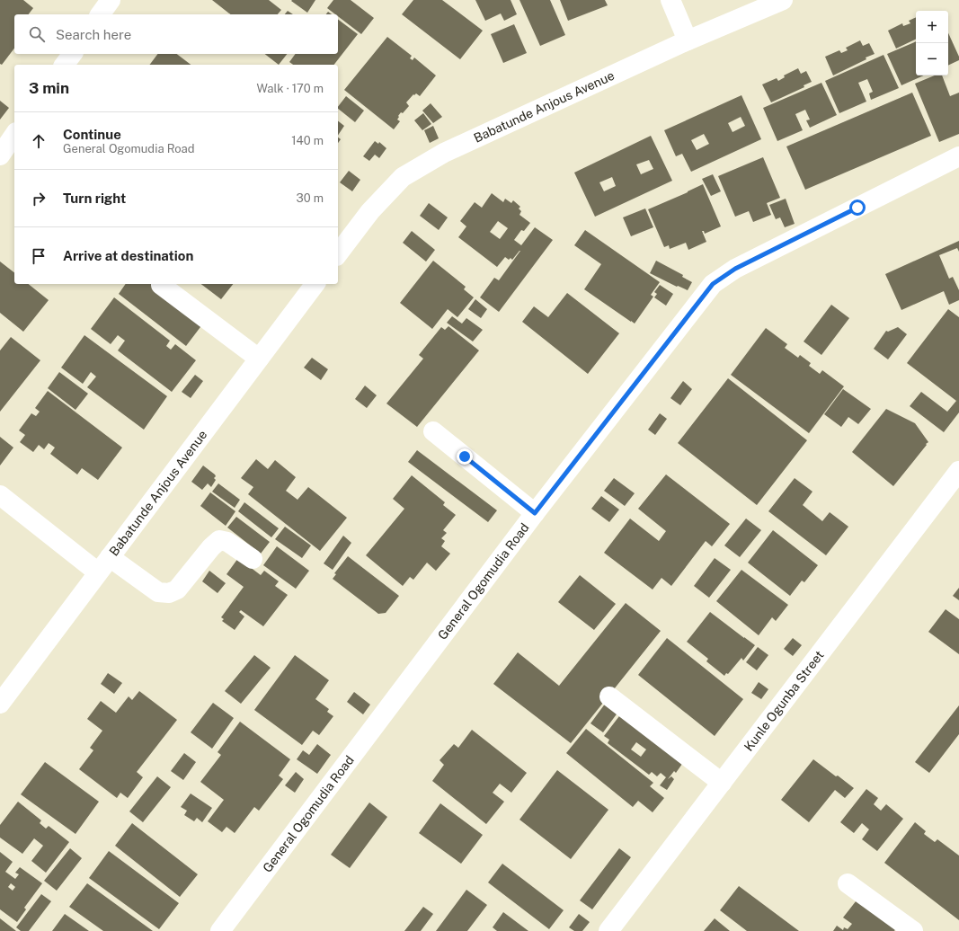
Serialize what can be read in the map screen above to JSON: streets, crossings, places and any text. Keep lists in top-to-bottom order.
{
  "streets": {
    "street": ["Babatunde Anjous Avenue", "General Ogomudia Road", "Kunle Ogunba Street"]
  },
  "page": {
    "map_buttons": ["+", "−"],
    "search": "Search here",
    "heading": ["3 min", "Walk · 170 m"],
    "list": [
      ["Continue", "General Ogomudia Road", "140 m"],
      ["Turn right", "30 m"],
      "Arrive at destination"
    ]
  }
}
